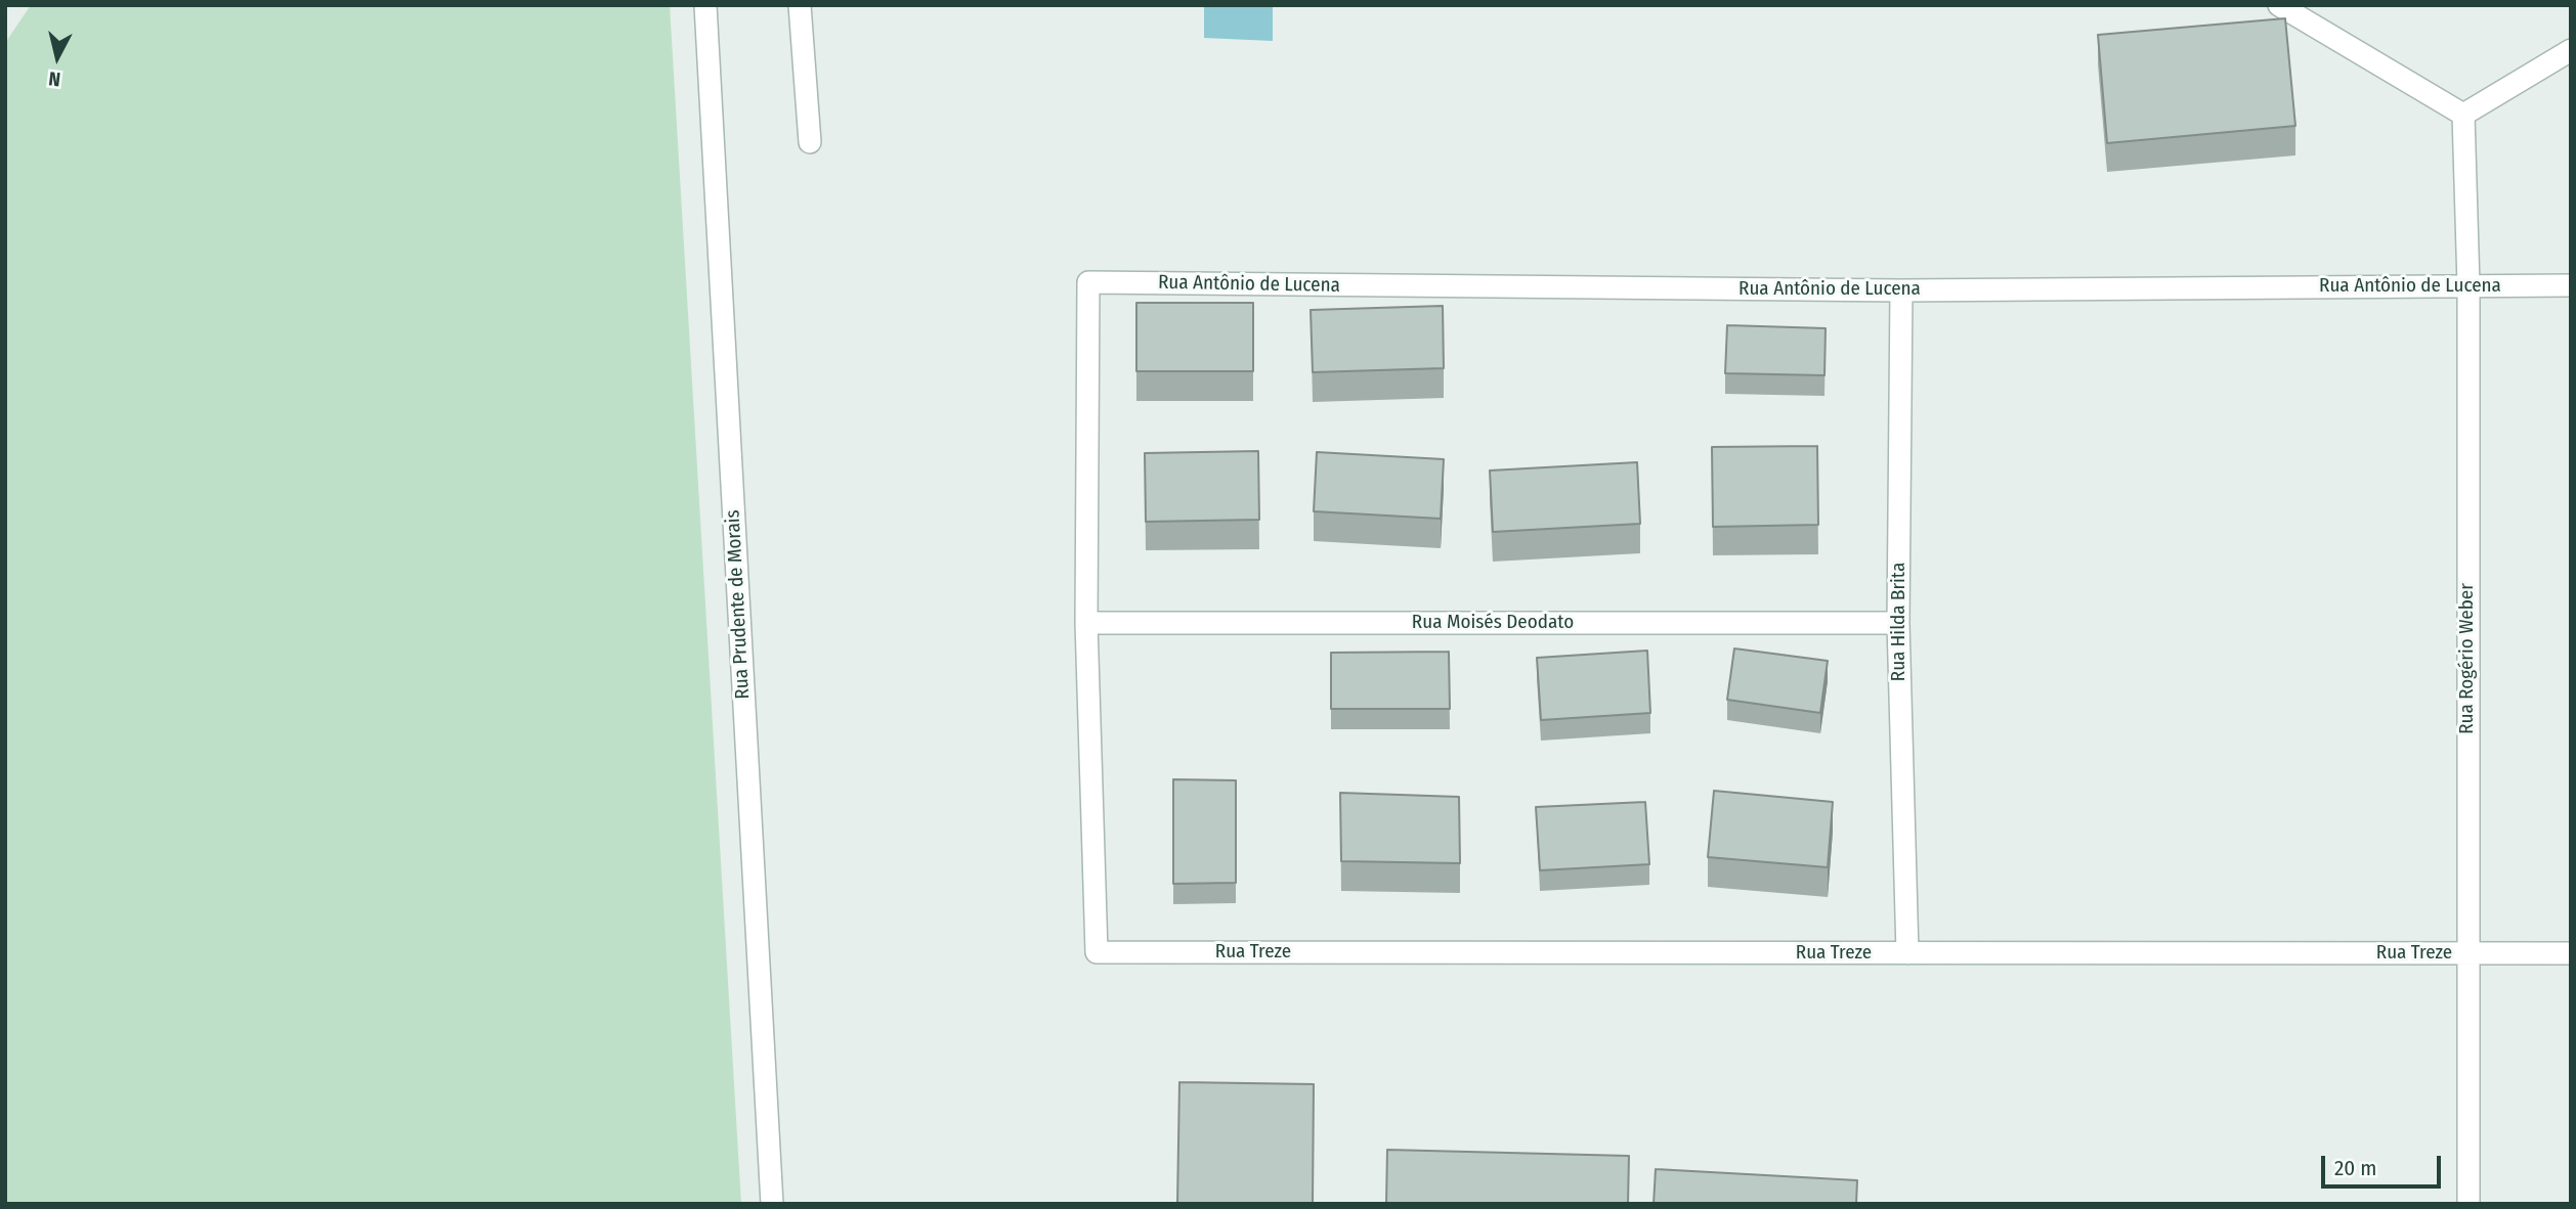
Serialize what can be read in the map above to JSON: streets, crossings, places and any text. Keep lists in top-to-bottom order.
{
  "streets": {
    "street": [
      "Rua Antônio de Lucena",
      "Rua Prudente de Morais",
      "Rua Hilda Brita",
      "Rua Moisés Deodato",
      "Rua Rogério Weber",
      "Rua Treze"
    ]
  },
  "crossings": [
    ["Rua Antônio de Lucena", "Rua Hilda Brita"],
    ["Rua Antônio de Lucena", "Rua Moisés Deodato"],
    ["Rua Antônio de Lucena", "Rua Rogério Weber"],
    ["Rua Antônio de Lucena", "Rua Treze"],
    ["Rua Hilda Brita", "Rua Moisés Deodato"],
    ["Rua Hilda Brita", "Rua Treze"],
    ["Rua Moisés Deodato", "Rua Treze"],
    ["Rua Rogério Weber", "Rua Treze"]
  ],
  "scale_bar": "20 m",
  "north": "bottom"
}
